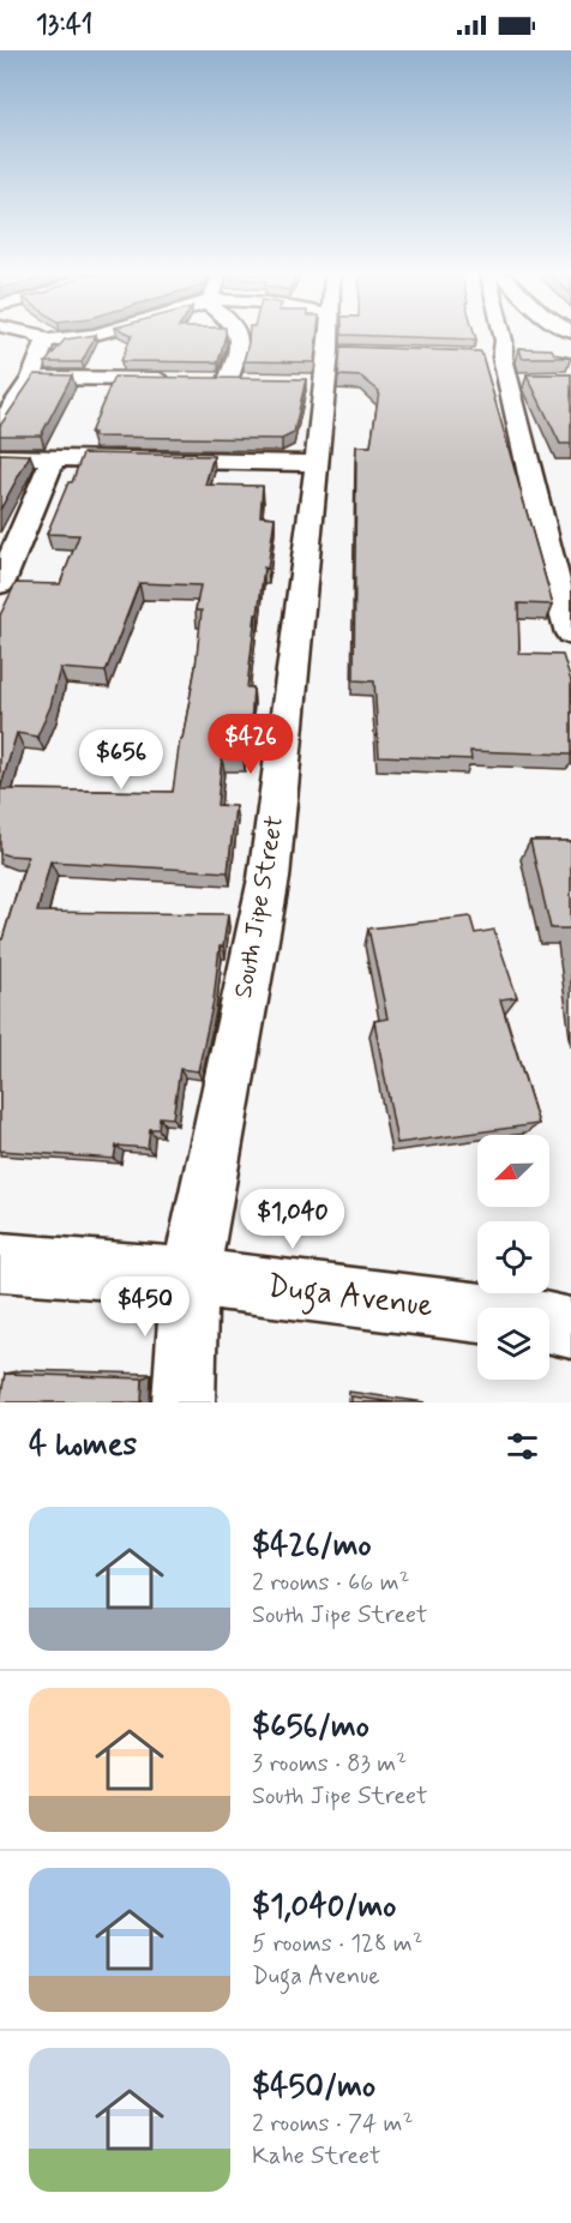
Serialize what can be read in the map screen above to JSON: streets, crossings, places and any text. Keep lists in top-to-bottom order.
{
  "streets": {
    "street": ["South Jipe Street", "Duga Avenue"]
  },
  "crossings": [
    ["South Jipe Street", "Duga Avenue"]
  ],
  "north": "bottom left",
  "page": {
    "status": "13:41",
    "price": [
      "$426",
      "$656",
      "$1,040",
      "$450"
    ],
    "heading": "4 homes",
    "list": [
      {
        "name": "$426/mo",
        "note": "2 rooms · 66 m² · South Jipe Street"
      },
      {
        "name": "$656/mo",
        "note": "3 rooms · 83 m² · South Jipe Street"
      },
      {
        "name": "$1,040/mo",
        "note": "5 rooms · 128 m² · Duga Avenue"
      },
      {
        "name": "$450/mo",
        "note": "2 rooms · 74 m² · Kahe Street"
      }
    ]
  }
}
